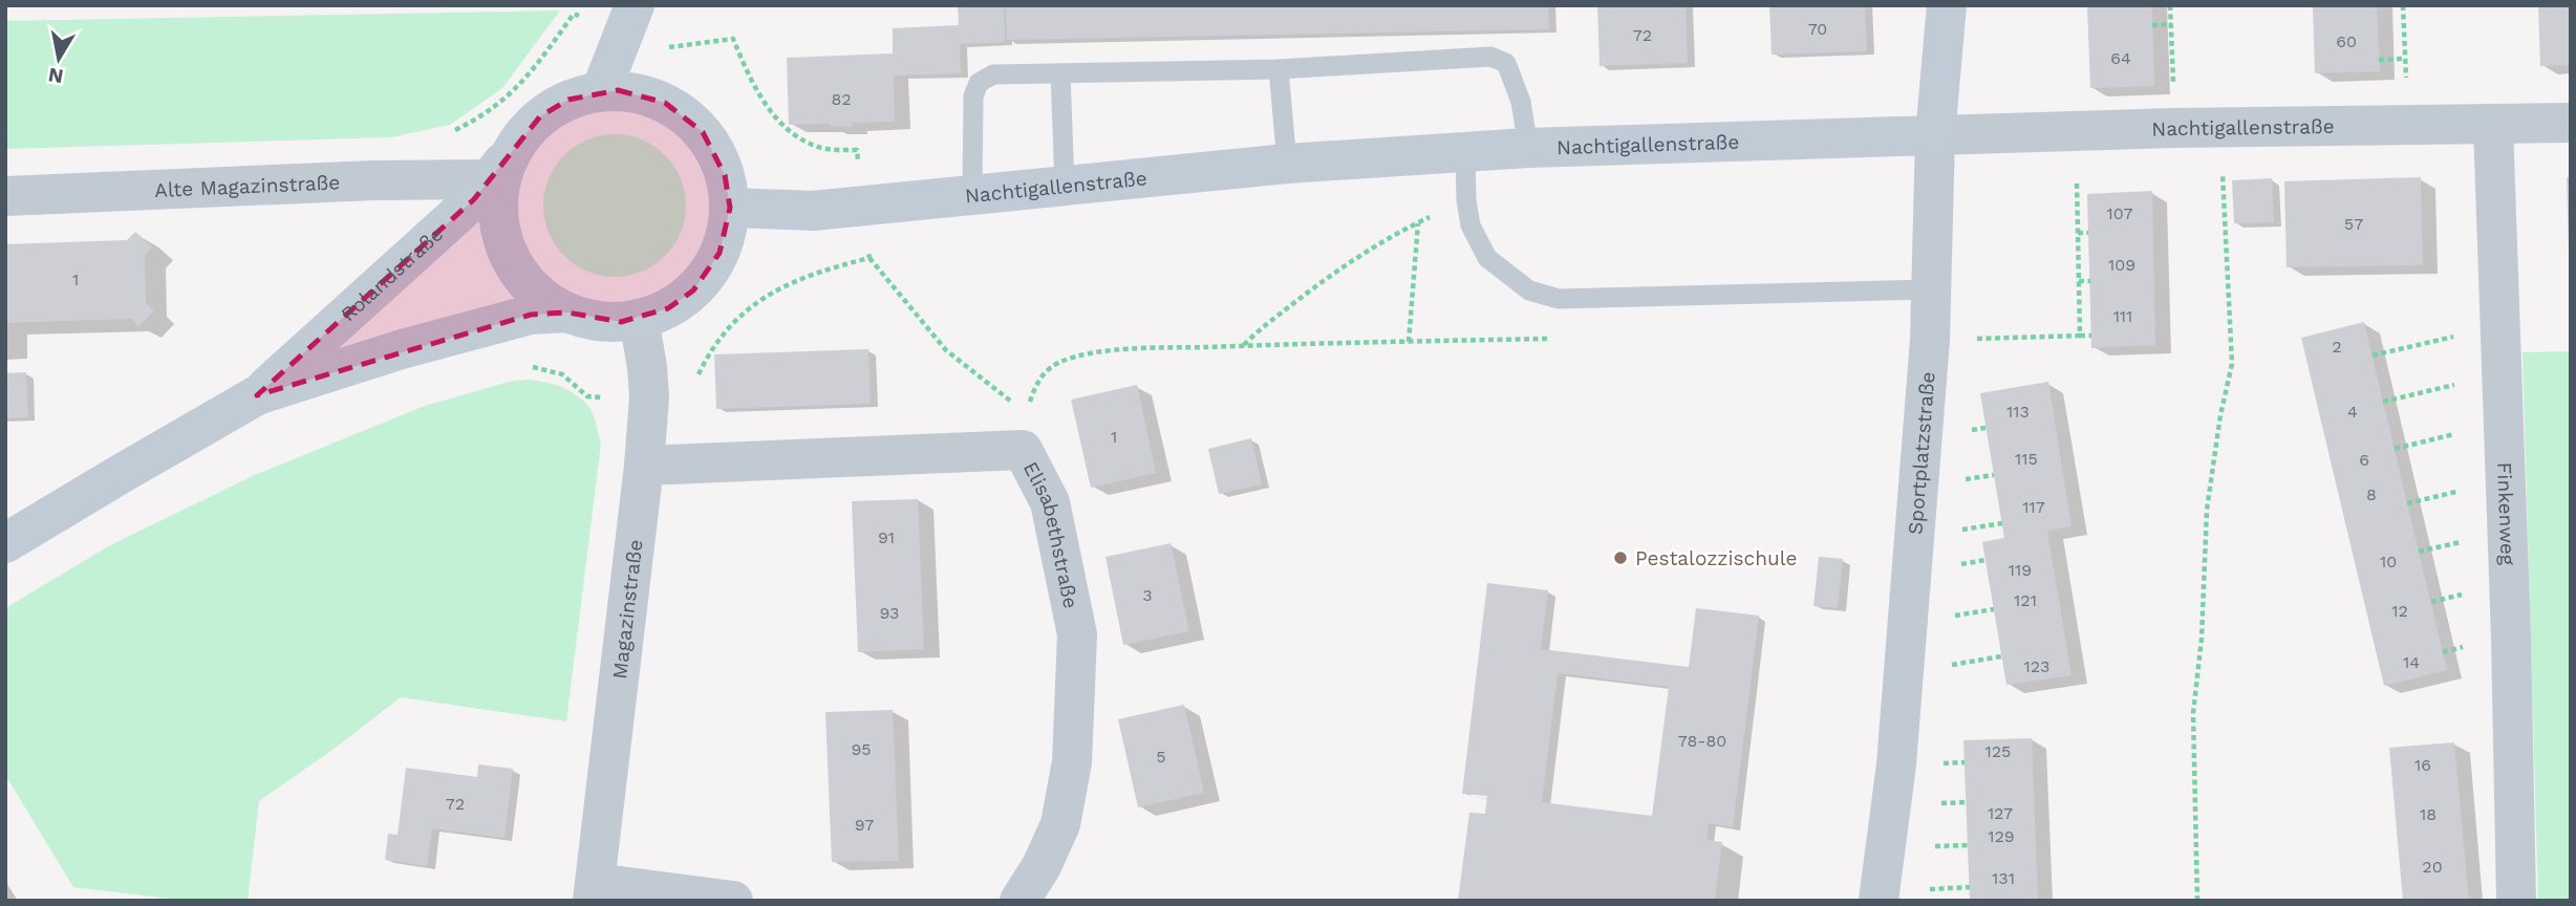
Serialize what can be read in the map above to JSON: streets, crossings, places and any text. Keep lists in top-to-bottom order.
{
  "streets": {
    "main road": ["Nachtigallenstraße", "Rolandstraße", "Sportplatzstraße"],
    "street": [
      "Alte Magazinstraße",
      "Finkenweg",
      "Elisabethstraße",
      "Magazinstraße"
    ]
  },
  "crossings": [
    ["Nachtigallenstraße", "Rolandstraße"],
    ["Nachtigallenstraße", "Sportplatzstraße"],
    ["Nachtigallenstraße", "Finkenweg"],
    ["Nachtigallenstraße", "Magazinstraße"],
    ["Alte Magazinstraße", "Rolandstraße"],
    ["Rolandstraße", "Magazinstraße"],
    ["Elisabethstraße", "Magazinstraße"]
  ],
  "places": ["Pestalozzischule"],
  "house_numbers": [
    "70",
    "72",
    "60",
    "64",
    "82",
    "107",
    "57",
    "109",
    "1",
    "111",
    "2",
    "113",
    "4",
    "1",
    "115",
    "6",
    "8",
    "117",
    "91",
    "10",
    "119",
    "3",
    "121",
    "12",
    "93",
    "14",
    "123",
    "78-80",
    "95",
    "125",
    "5",
    "16",
    "72",
    "127",
    "18",
    "97",
    "129",
    "20",
    "131"
  ],
  "north": "bottom"
}
